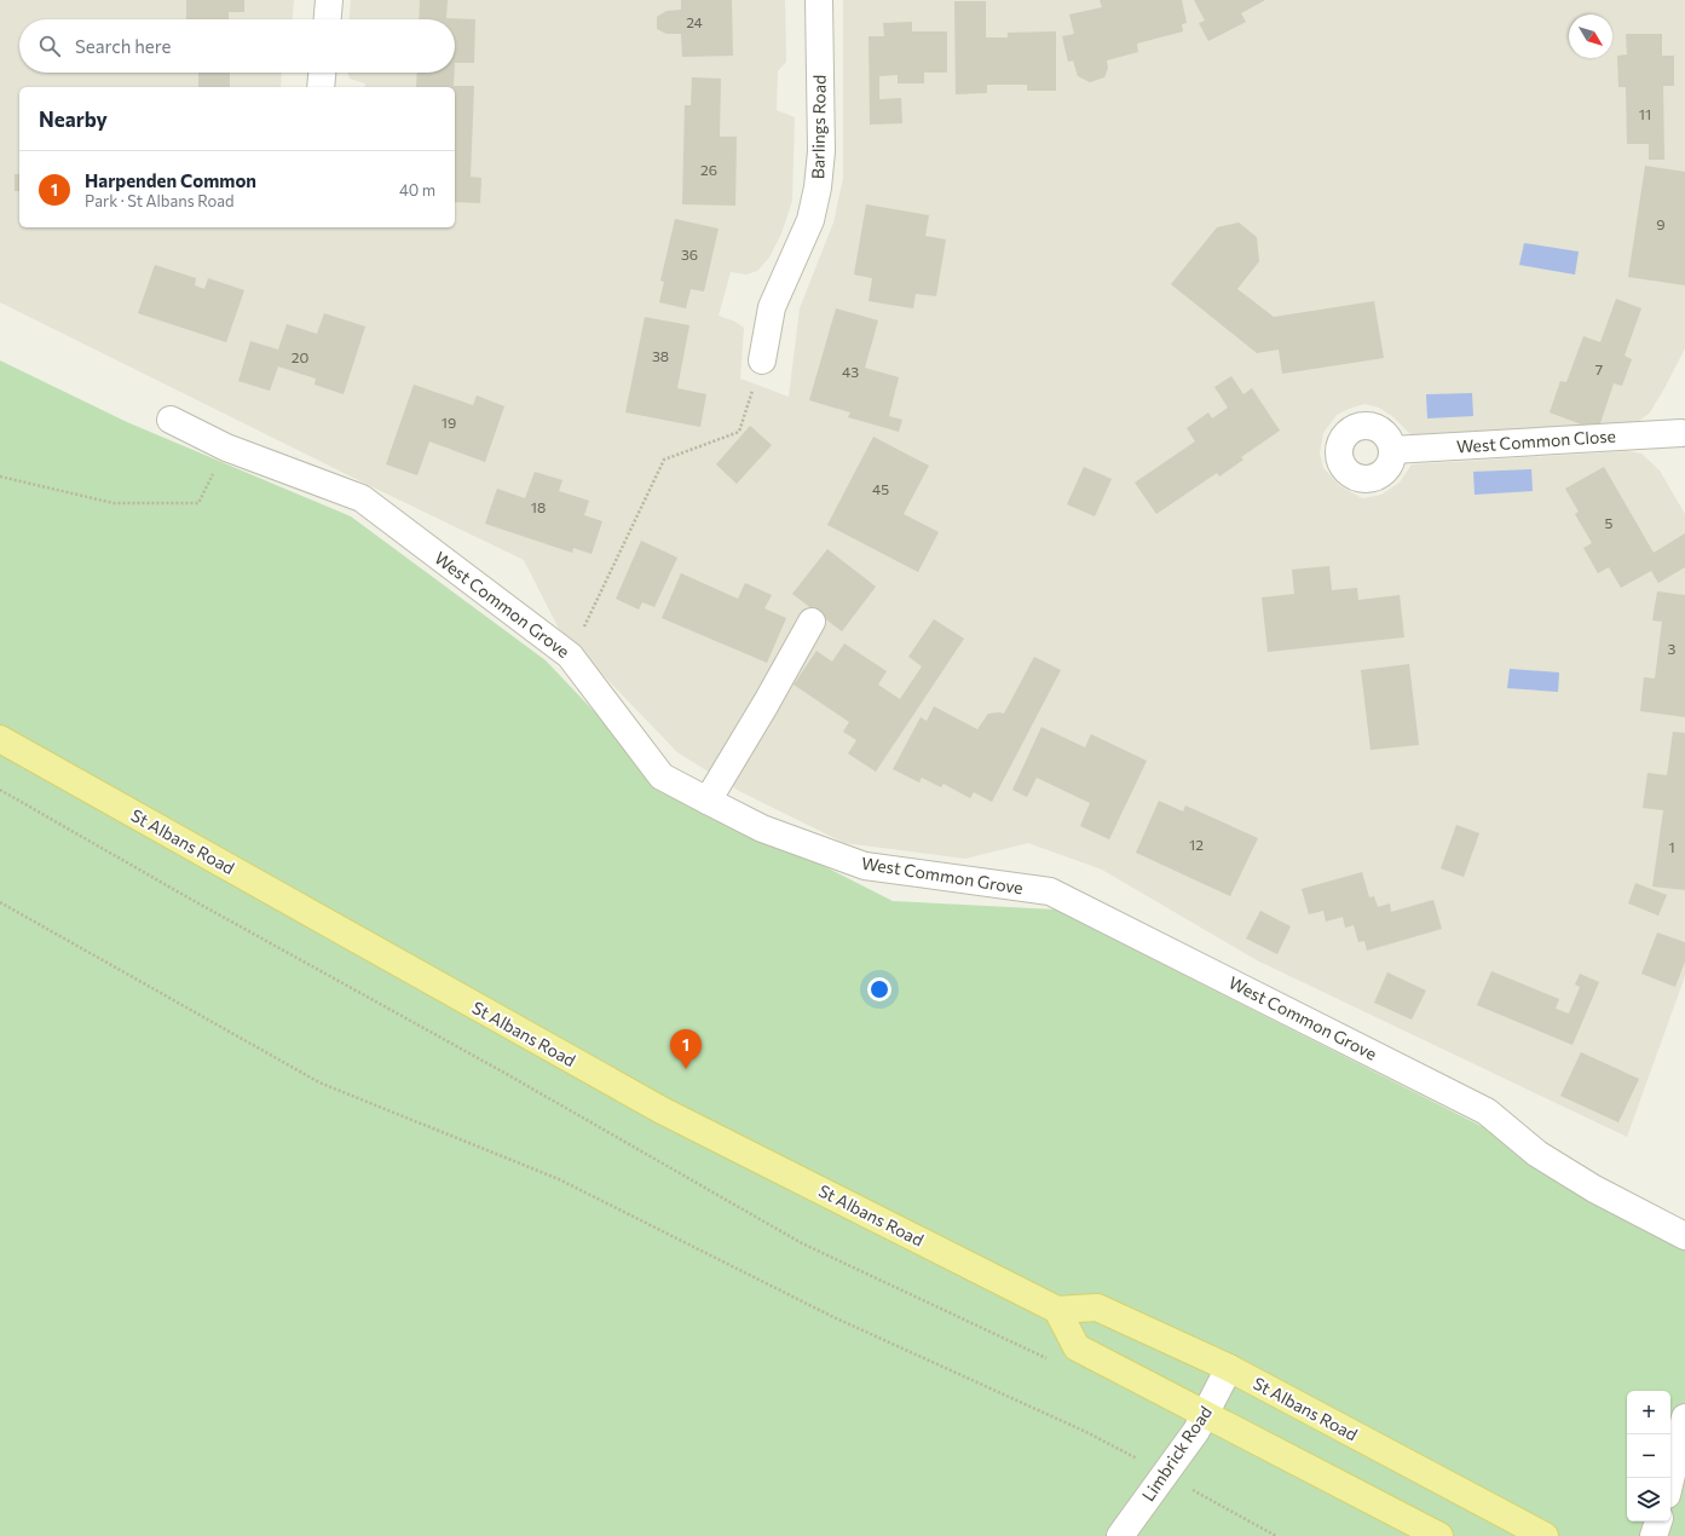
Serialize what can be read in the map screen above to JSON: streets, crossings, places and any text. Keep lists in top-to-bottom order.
{
  "streets": {
    "main road": ["St Albans Road"],
    "street": [
      "Barlings Road",
      "West Common Close",
      "West Common Grove",
      "Limbrick Road"
    ]
  },
  "crossings": [
    ["St Albans Road", "Limbrick Road"]
  ],
  "house_numbers": [
    "24",
    "11",
    "26",
    "9",
    "36",
    "38",
    "20",
    "7",
    "43",
    "19",
    "45",
    "18",
    "5",
    "3",
    "12",
    "1"
  ],
  "north": "bottom right",
  "page": {
    "search": "Search here",
    "heading": "Nearby",
    "list": [
      {
        "mark": "1",
        "name": "Harpenden Common",
        "note": "Park · St Albans Road",
        "value": "40 m"
      }
    ],
    "pins": "1",
    "map_buttons": ["+", "−"]
  }
}
